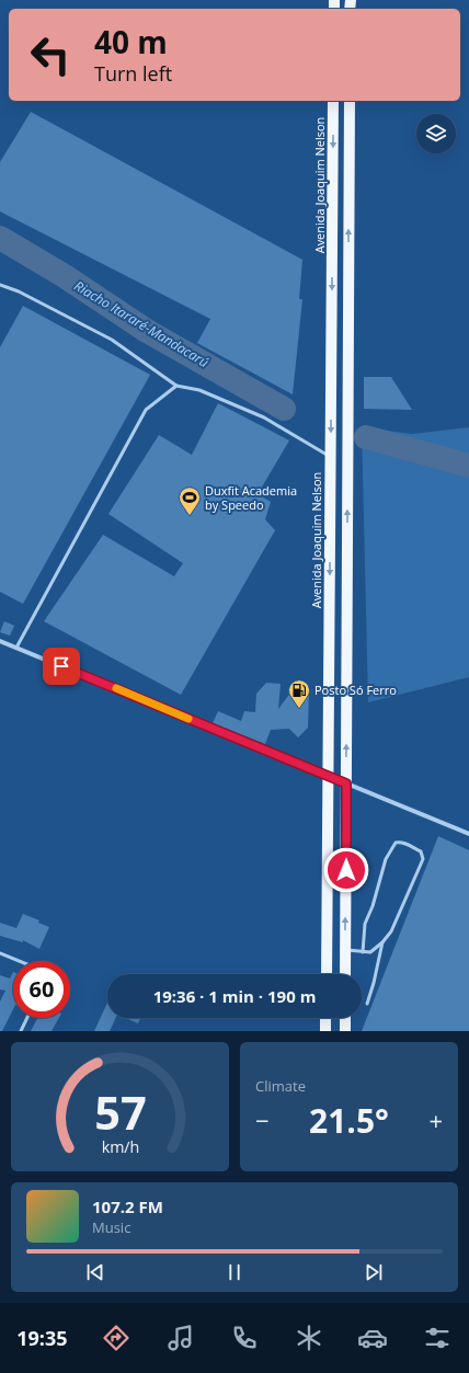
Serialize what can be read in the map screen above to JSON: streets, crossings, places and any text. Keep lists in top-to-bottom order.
{
  "streets": {
    "main road": ["Avenida Joaquim Nelson"]
  },
  "water": ["Riacho Itararé-Mandacarú"],
  "places": {
    "sports": ["Duxfit Academia by Speedo"],
    "fuel station": ["Posto Só Ferro"]
  },
  "page": {
    "turn": ["40 m", "Turn left"],
    "limit": "60",
    "trip": "19:36 · 1 min · 190 m",
    "tile": "Climate",
    "heat": ["−", "21.5°", "+"],
    "song": ["107.2 FM", "Music"],
    "tabs": "19:35",
    "gauge": ["57", "km/h"]
  }
}
